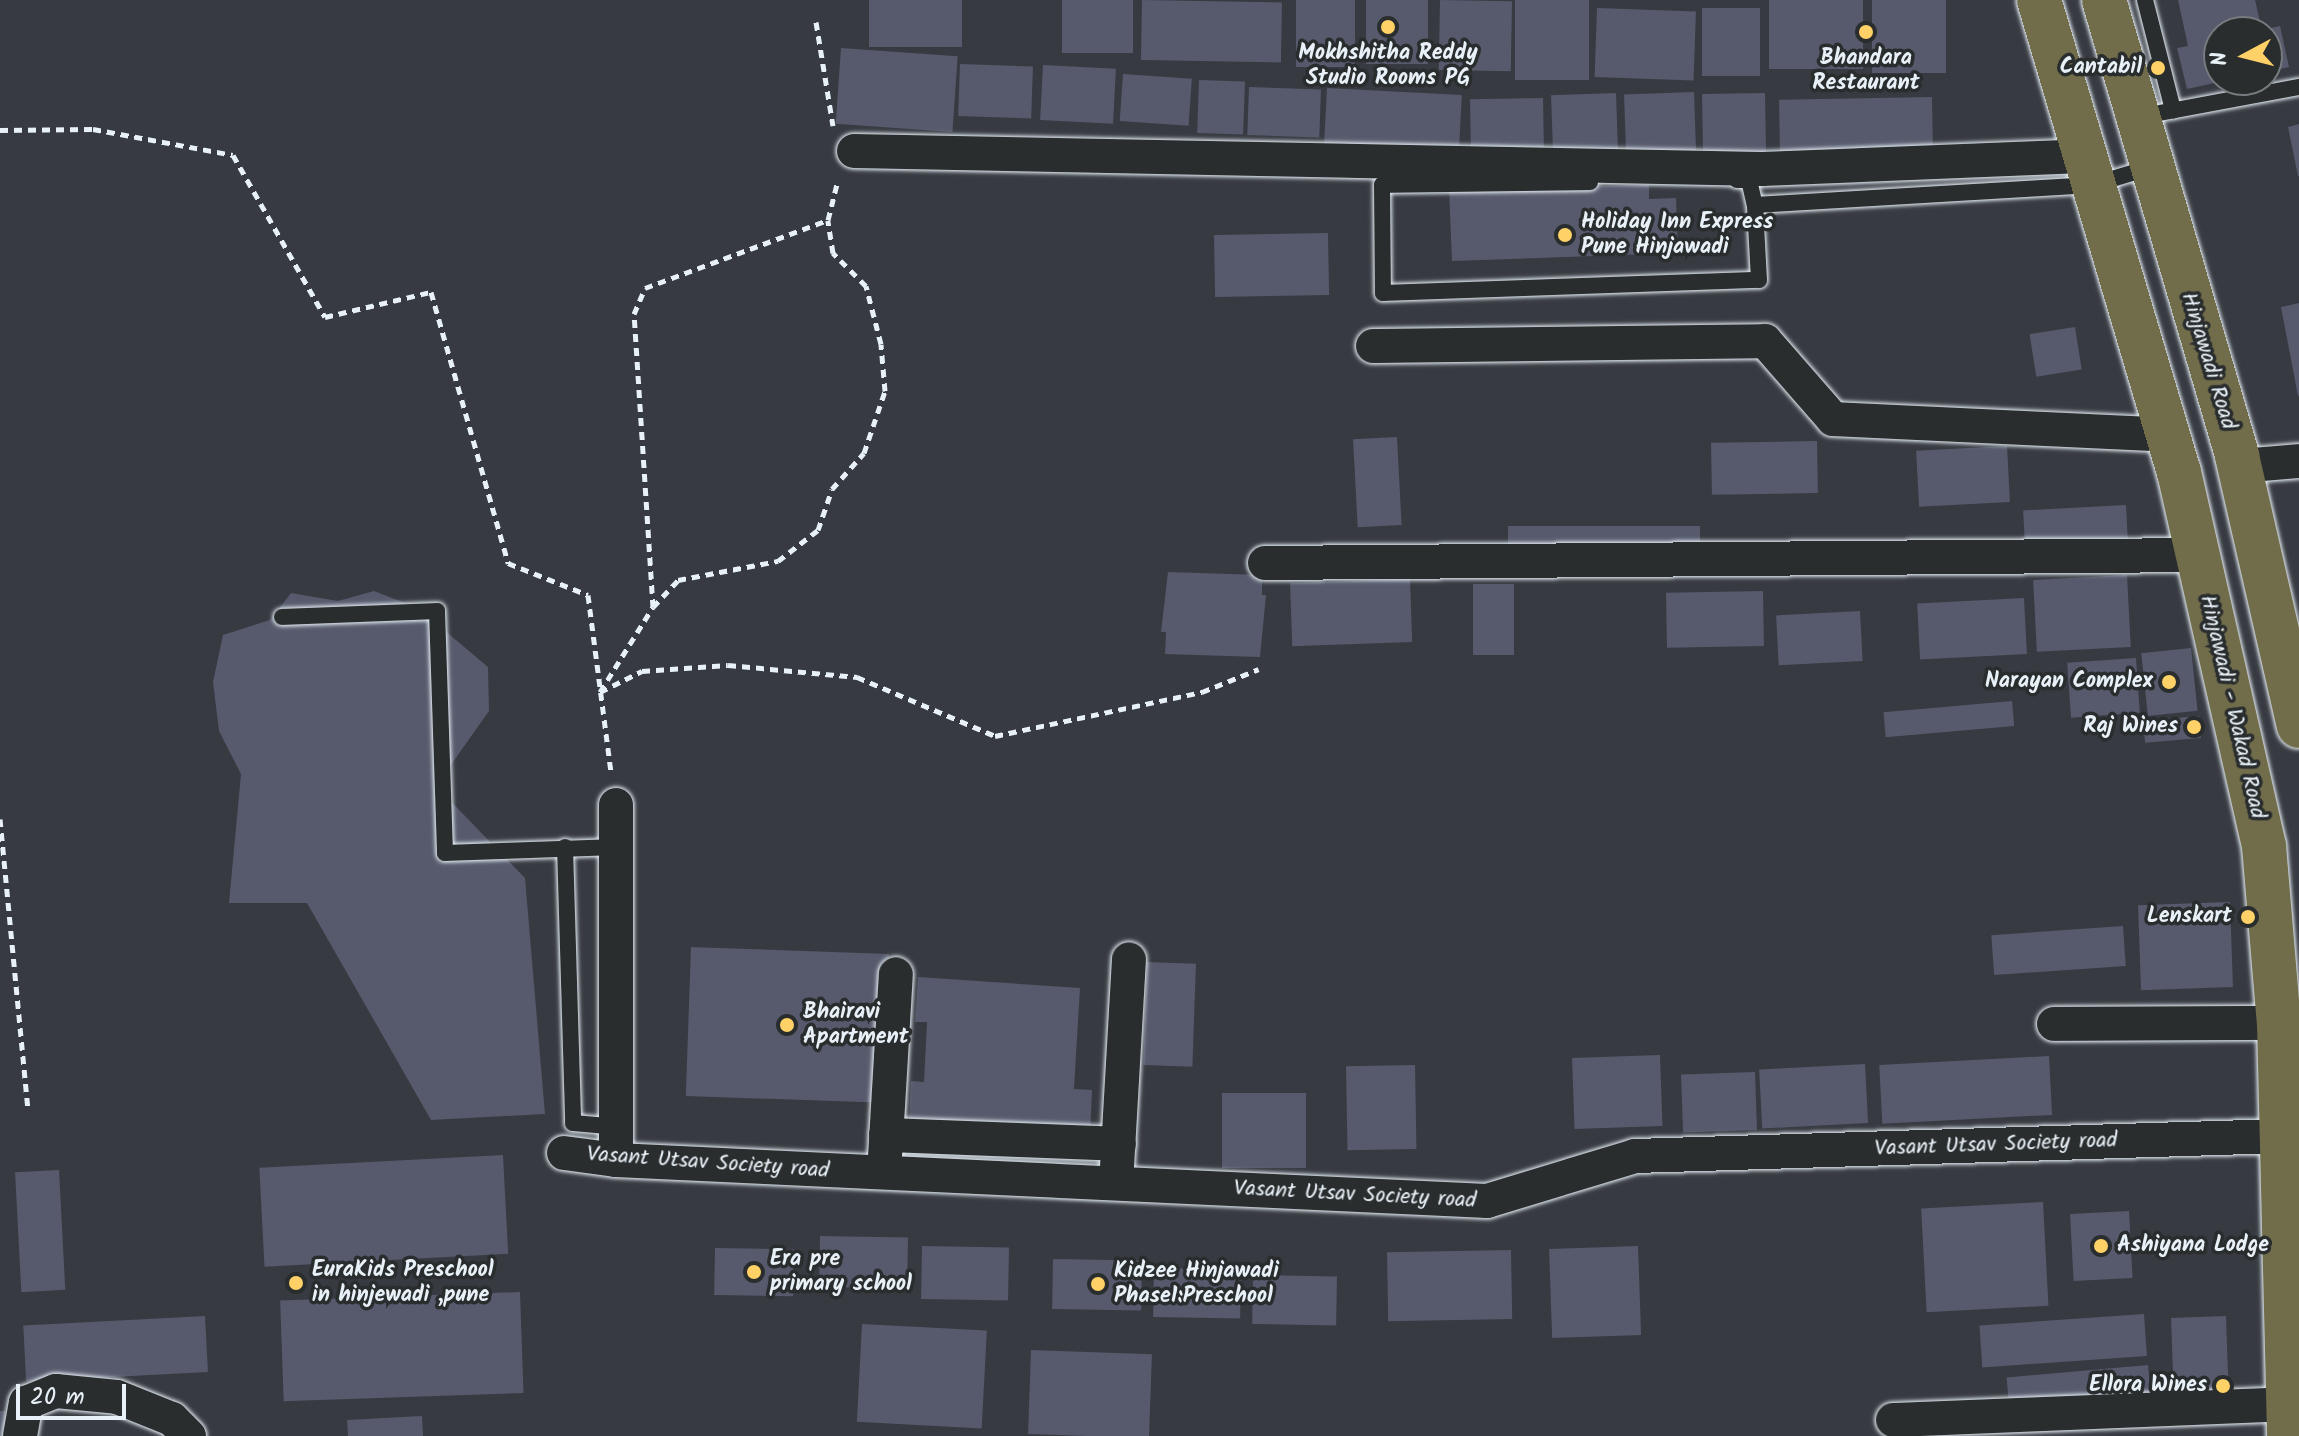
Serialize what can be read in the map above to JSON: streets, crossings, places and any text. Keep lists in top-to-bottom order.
{
  "streets": {
    "main road": ["Hinjawadi Road", "Hinjawadi - Wakad Road"],
    "street": ["Vasant Utsav Society road"]
  },
  "crossings": [
    ["Hinjawadi - Wakad Road", "Vasant Utsav Society road"]
  ],
  "places": [
    "Mokhshitha Reddy Studio Rooms PG",
    "Bhandara Restaurant",
    "Cantabil",
    "Holiday Inn Express Pune Hinjawadi",
    "Narayan Complex",
    "Raj Wines",
    "Lenskart",
    "Bhairavi Apartment",
    "Ashiyana Lodge",
    "Era pre primary school",
    "EuraKids Preschool in hinjewadi ,pune",
    "Kidzee Hinjawadi Phase1:Preschool",
    "Ellora Wines"
  ],
  "scale_bar": "20 m",
  "north": "left"
}
